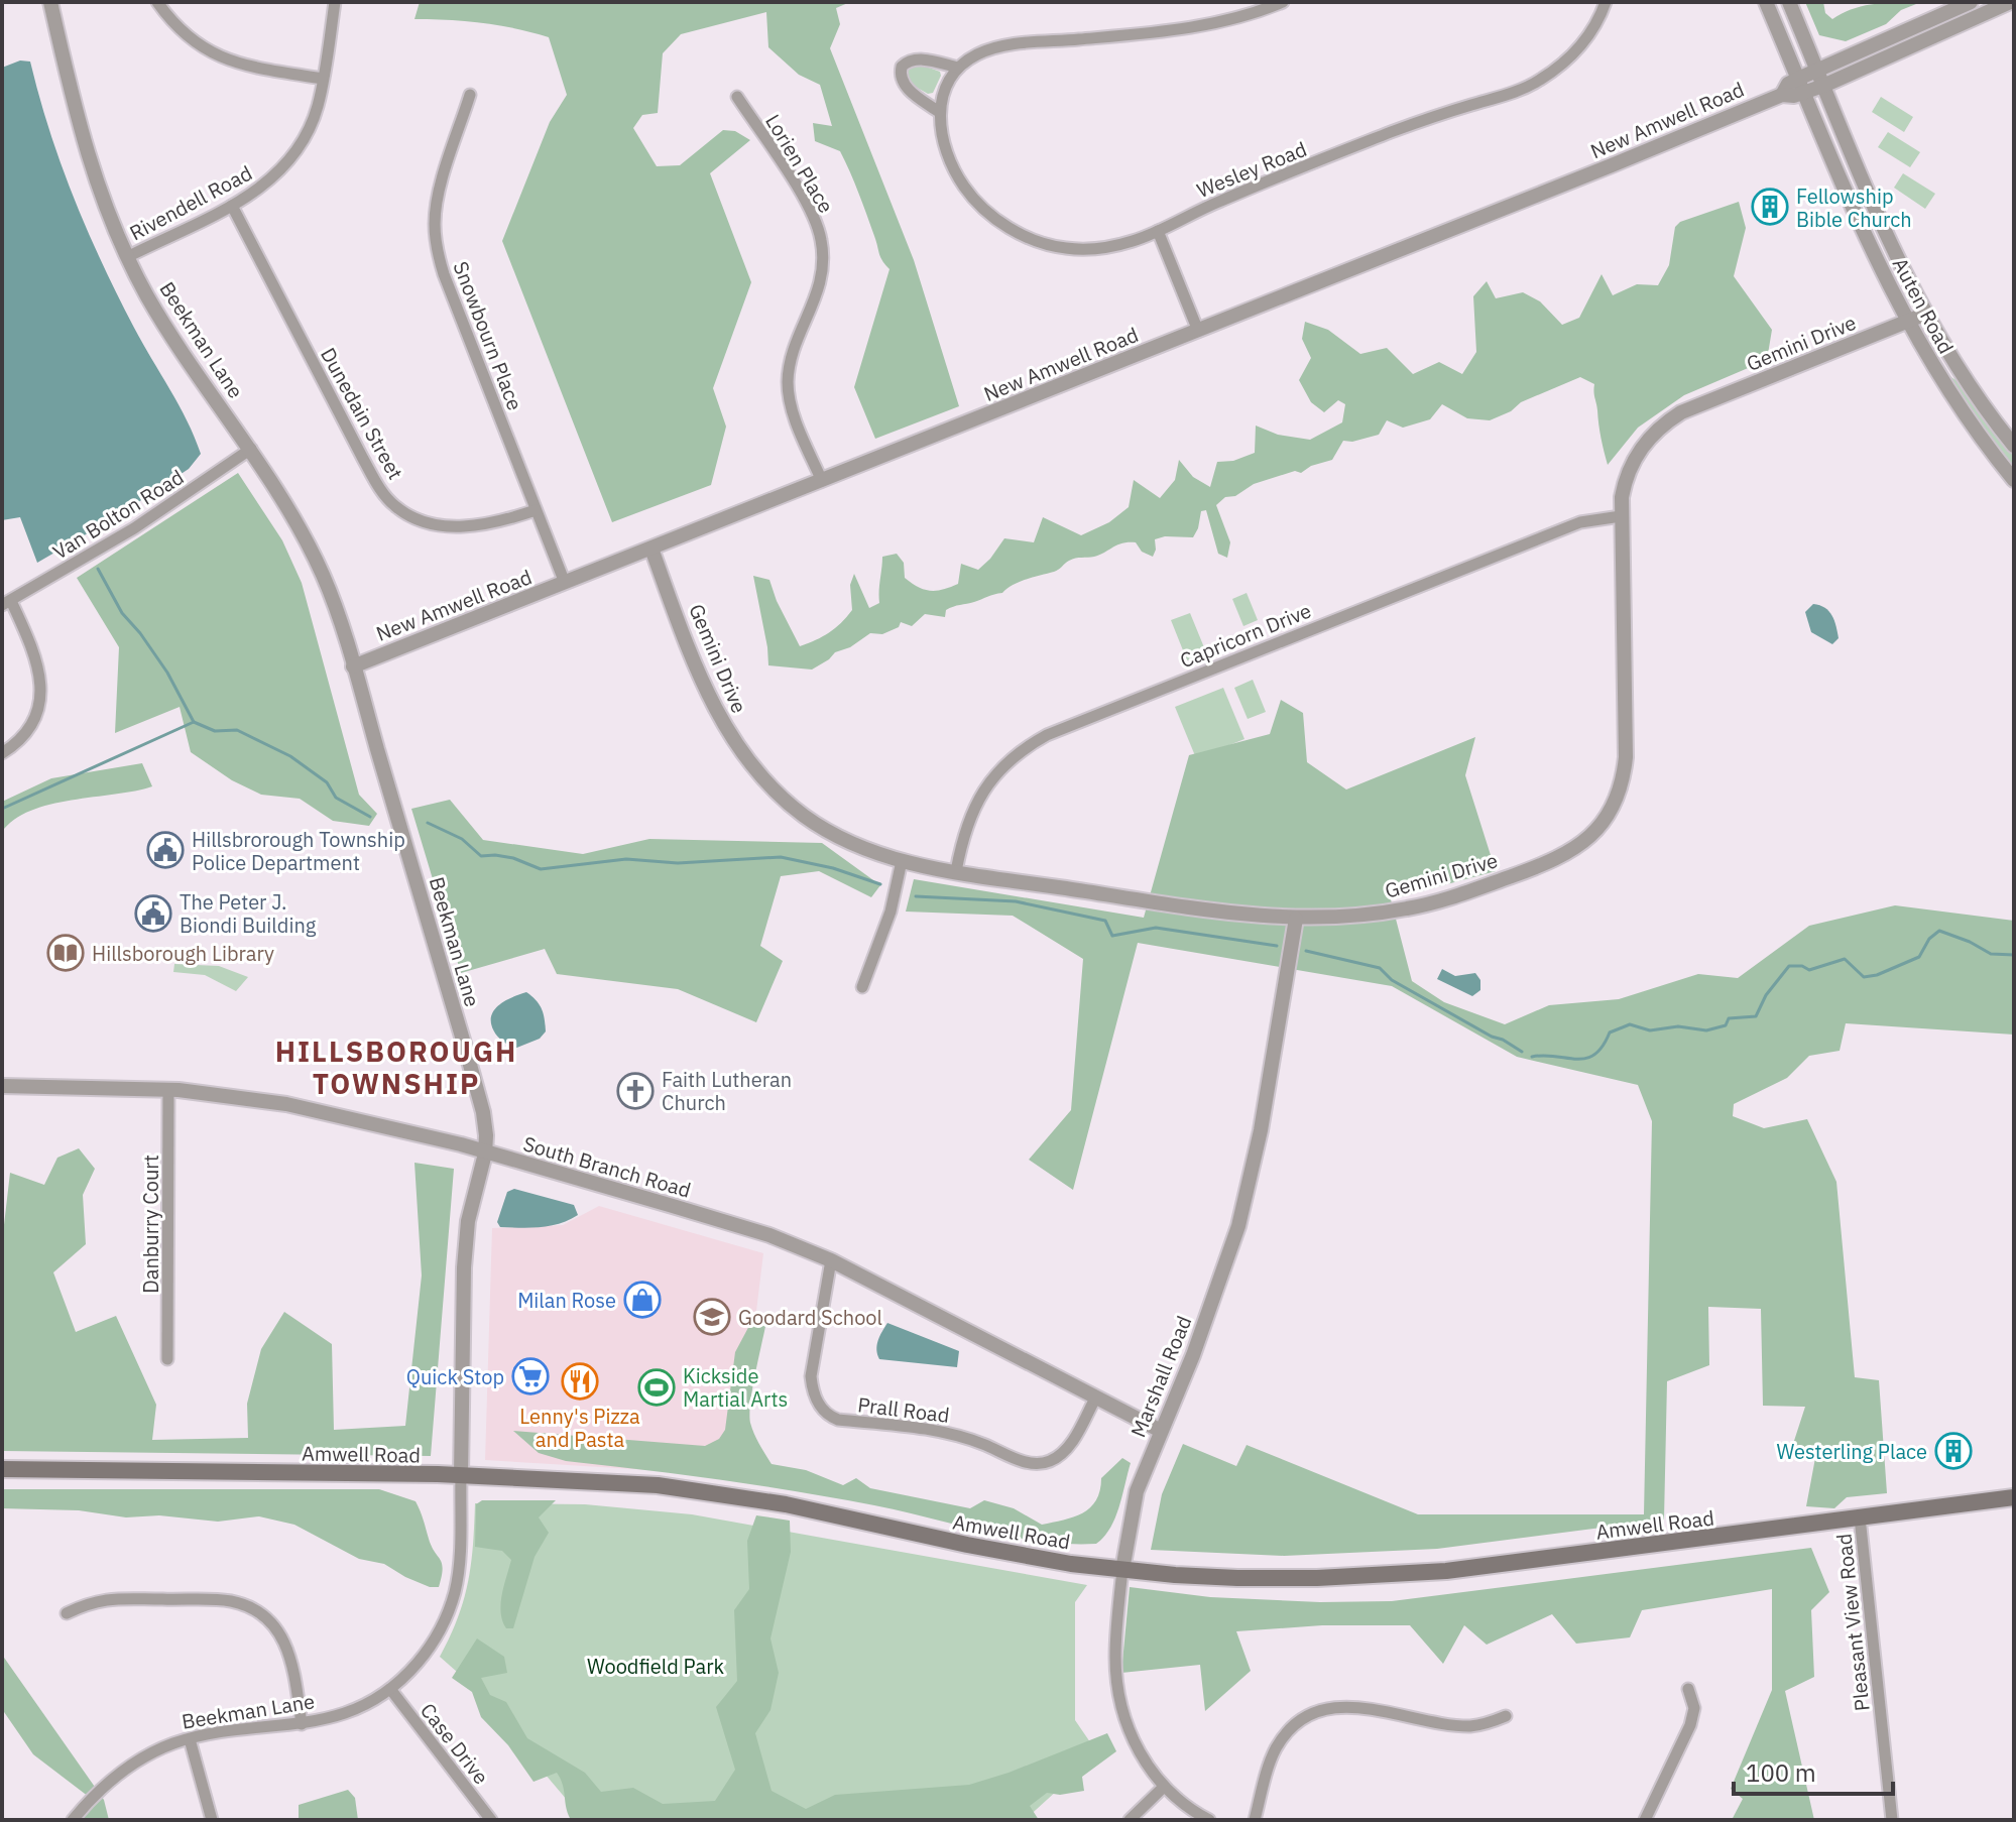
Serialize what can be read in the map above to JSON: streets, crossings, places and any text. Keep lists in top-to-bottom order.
{
  "streets": {
    "main road": ["Amwell Road"],
    "street": [
      "New Amwell Road",
      "Lorien Place",
      "Wesley Road",
      "Rivendell Road",
      "Auten Road",
      "Snowbourn Place",
      "Beekman Lane",
      "Gemini Drive",
      "Dunedain Street",
      "Van Bolton Road",
      "Capricorn Drive",
      "South Branch Road",
      "Danburry Court",
      "Marshall Road",
      "Prall Road",
      "Pleasant View Road",
      "Case Drive"
    ]
  },
  "crossings": [
    ["New Amwell Road", "Lorien Place"],
    ["New Amwell Road", "Auten Road"],
    ["New Amwell Road", "Snowbourn Place"],
    ["New Amwell Road", "Beekman Lane"],
    ["New Amwell Road", "Gemini Drive"],
    ["Rivendell Road", "Beekman Lane"],
    ["Rivendell Road", "Dunedain Street"],
    ["Auten Road", "Gemini Drive"],
    ["Snowbourn Place", "Dunedain Street"],
    ["Beekman Lane", "Van Bolton Road"],
    ["Beekman Lane", "South Branch Road"],
    ["Beekman Lane", "Amwell Road"],
    ["Beekman Lane", "Case Drive"],
    ["Gemini Drive", "Capricorn Drive"],
    ["Gemini Drive", "Marshall Road"],
    ["South Branch Road", "Danburry Court"],
    ["South Branch Road", "Marshall Road"],
    ["South Branch Road", "Prall Road"],
    ["Marshall Road", "Amwell Road"],
    ["Amwell Road", "Pleasant View Road"]
  ],
  "districts": ["HILLSBOROUGH TOWNSHIP"],
  "parks": ["Woodfield Park"],
  "places": {
    "building": ["Fellowship Bible Church", "Westerling Place"],
    "public building": ["Hillsbrorough Township Police Department", "The Peter J. Biondi Building"],
    "library": ["Hillsborough Library"],
    "church": ["Faith Lutheran Church"],
    "shop": ["Milan Rose"],
    "school or university": ["Goodard School"],
    "supermarket": ["Quick Stop"],
    "restaurant": ["Lenny's Pizza and Pasta"],
    "sports": ["Kickside Martial Arts"]
  },
  "scale_bar": "100 m"
}
